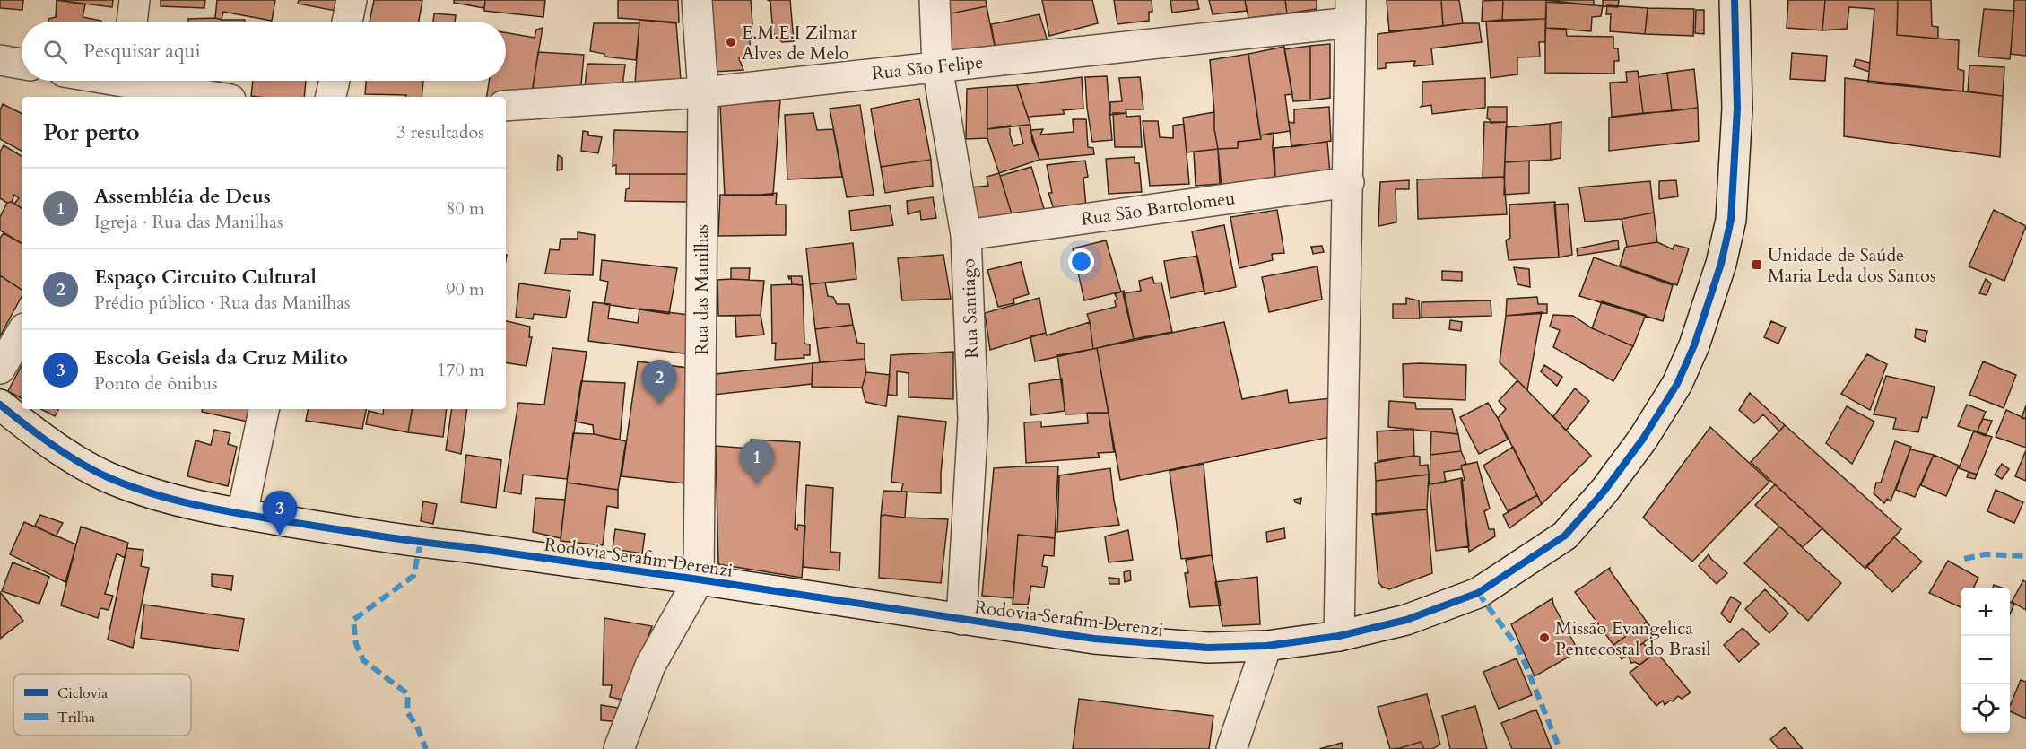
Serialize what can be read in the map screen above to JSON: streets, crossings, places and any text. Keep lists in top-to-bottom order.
{
  "streets": {
    "street": [
      "Rua São Felipe",
      "Rua São Bartolomeu",
      "Rua das Manilhas",
      "Rua Santiago",
      "Rodovia Serafim Derenzi"
    ]
  },
  "crossings": [
    ["Rua São Felipe", "Rua das Manilhas"],
    ["Rua São Felipe", "Rua Santiago"],
    ["Rua São Bartolomeu", "Rua Santiago"],
    ["Rua das Manilhas", "Rodovia Serafim Derenzi"],
    ["Rua Santiago", "Rodovia Serafim Derenzi"]
  ],
  "places": {
    "other": ["E.M.E.I Zilmar Alves de Melo", "Missão Evangelica Pentecostal do Brasil"],
    "transit": ["Unidade de Saúde Maria Leda dos Santos"]
  },
  "legend": ["Ciclovia", "Trilha"],
  "page": {
    "search": "Pesquisar aqui",
    "heading": ["Por perto", "3 resultados"],
    "list": [
      {
        "mark": "1",
        "name": "Assembléia de Deus",
        "note": "Igreja · Rua das Manilhas",
        "value": "80 m"
      },
      {
        "mark": "2",
        "name": "Espaço Circuito Cultural",
        "note": "Prédio público · Rua das Manilhas",
        "value": "90 m"
      },
      {
        "mark": "3",
        "name": "Escola Geisla da Cruz Milito",
        "note": "Ponto de ônibus",
        "value": "170 m"
      }
    ],
    "pins": ["2", "1", "3"],
    "map_buttons": ["+", "−"]
  }
}
